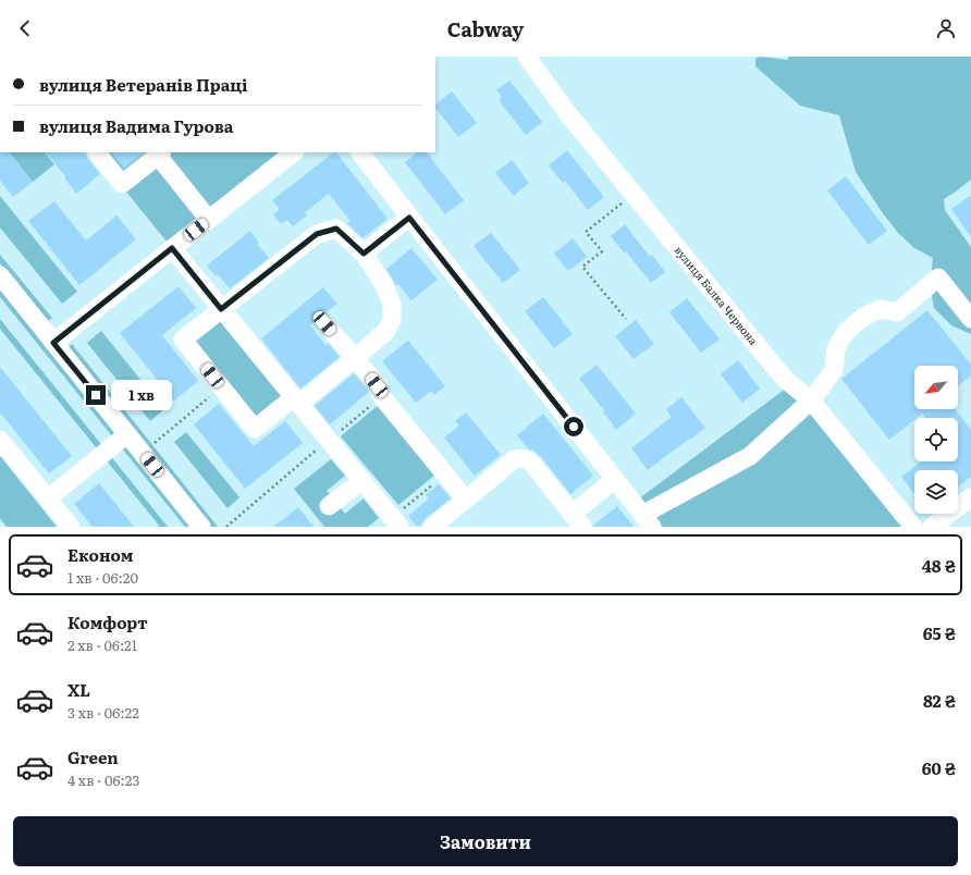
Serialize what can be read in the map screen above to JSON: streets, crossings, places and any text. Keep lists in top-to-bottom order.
{
  "streets": {
    "street": ["вулиця Балка Червона"]
  },
  "north": "bottom left",
  "page": {
    "header": "Cabway",
    "banner": ["вулиця Ветеранів Праці", "вулиця Вадима Гурова"],
    "bubble": "1 хв",
    "list": [
      {
        "name": "Економ",
        "note": "1 хв · 06:20",
        "value": "48 ₴"
      },
      {
        "name": "Комфорт",
        "note": "2 хв · 06:21",
        "value": "65 ₴"
      },
      {
        "name": "XL",
        "note": "3 хв · 06:22",
        "value": "82 ₴"
      },
      {
        "name": "Green",
        "note": "4 хв · 06:23",
        "value": "60 ₴"
      }
    ],
    "buttons": "Замовити"
  }
}
